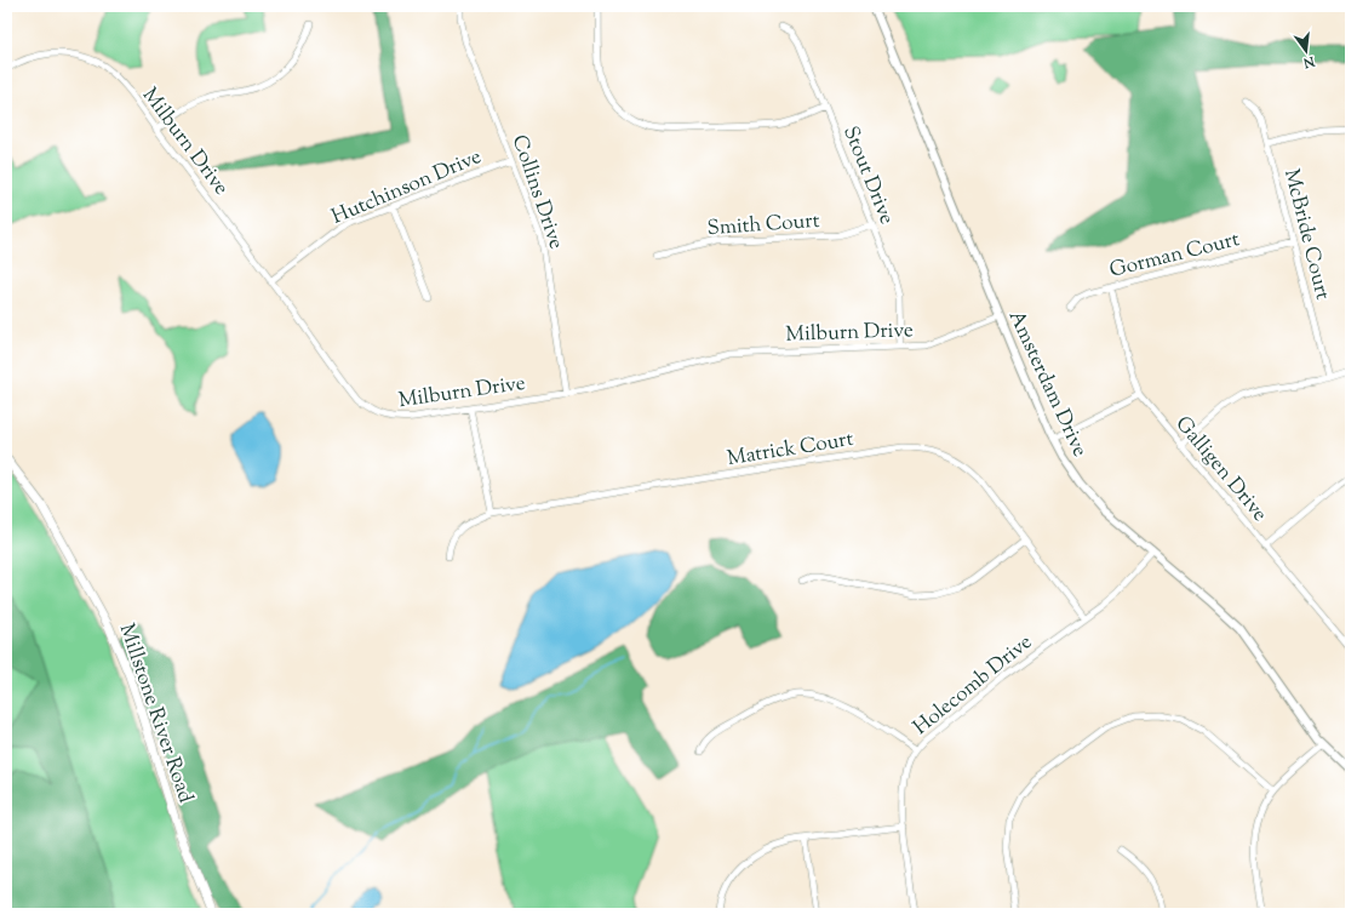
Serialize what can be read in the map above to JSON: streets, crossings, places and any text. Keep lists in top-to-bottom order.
{
  "streets": {
    "main road": ["Millstone River Road"],
    "street": [
      "Milburn Drive",
      "Stout Drive",
      "Hutchinson Drive",
      "Collins Drive",
      "Smith Court",
      "McBride Court",
      "Gorman Court",
      "Amsterdam Drive",
      "Matrick Court",
      "Galligen Drive",
      "Holecomb Drive"
    ]
  },
  "crossings": [
    ["Milburn Drive", "Stout Drive"],
    ["Milburn Drive", "Hutchinson Drive"],
    ["Milburn Drive", "Collins Drive"],
    ["Milburn Drive", "Amsterdam Drive"],
    ["Stout Drive", "Smith Court"],
    ["Hutchinson Drive", "Collins Drive"],
    ["McBride Court", "Gorman Court"],
    ["Gorman Court", "Galligen Drive"],
    ["Amsterdam Drive", "Holecomb Drive"],
    ["Matrick Court", "Holecomb Drive"]
  ],
  "north": "bottom"
}
